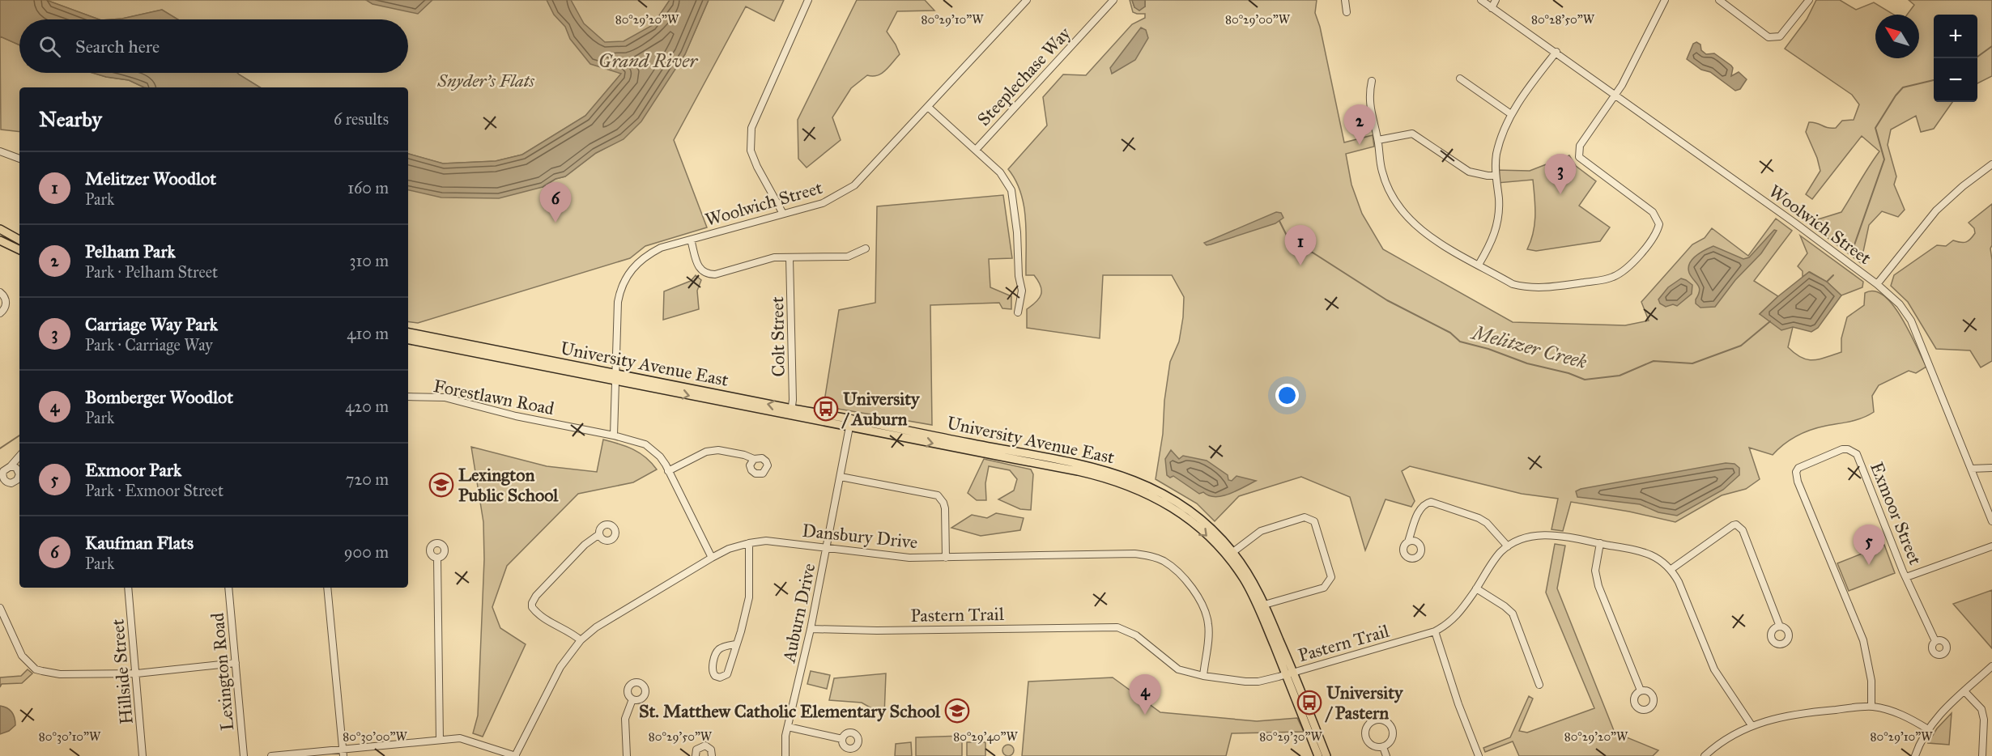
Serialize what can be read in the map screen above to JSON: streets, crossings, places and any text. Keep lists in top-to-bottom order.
{
  "streets": {
    "main road": ["University Avenue East"],
    "street": [
      "Steeplechase Way",
      "Woolwich Street",
      "Colt Street",
      "Forestlawn Road",
      "Exmoor Street",
      "Dansbury Drive",
      "Auburn Drive",
      "Pastern Trail",
      "Hillside Street",
      "Lexington Road"
    ]
  },
  "crossings": [
    ["Woolwich Street", "University Avenue East"],
    ["Woolwich Street", "Forestlawn Road"],
    ["Colt Street", "University Avenue East"],
    ["University Avenue East", "Auburn Drive"],
    ["University Avenue East", "Pastern Trail"],
    ["Forestlawn Road", "Dansbury Drive"],
    ["Dansbury Drive", "Auburn Drive"],
    ["Dansbury Drive", "Pastern Trail"],
    ["Auburn Drive", "Pastern Trail"]
  ],
  "water": ["Grand River", "Melitzer Creek"],
  "parks": ["Snyder's Flats"],
  "places": {
    "bus stop": ["University / Auburn", "University / Pastern"],
    "school or university": ["Lexington Public School", "St. Matthew Catholic Elementary School"]
  },
  "north": "top left",
  "page": {
    "map_buttons": ["+", "−"],
    "search": "Search here",
    "heading": ["Nearby", "6 results"],
    "pins": [
      "2",
      "3",
      "6",
      "1",
      "5",
      "4"
    ],
    "list": [
      {
        "mark": "1",
        "name": "Melitzer Woodlot",
        "note": "Park",
        "value": "160 m"
      },
      {
        "mark": "2",
        "name": "Pelham Park",
        "note": "Park · Pelham Street",
        "value": "310 m"
      },
      {
        "mark": "3",
        "name": "Carriage Way Park",
        "note": "Park · Carriage Way",
        "value": "410 m"
      },
      {
        "mark": "4",
        "name": "Bomberger Woodlot",
        "note": "Park",
        "value": "420 m"
      },
      {
        "mark": "5",
        "name": "Exmoor Park",
        "note": "Park · Exmoor Street",
        "value": "720 m"
      },
      {
        "mark": "6",
        "name": "Kaufman Flats",
        "note": "Park",
        "value": "900 m"
      }
    ]
  },
  "coordinates": [
    "80°29'20\"W",
    "80°29'10\"W",
    "80°29'00\"W",
    "80°28'50\"W",
    "80°30'10\"W",
    "80°30'00\"W",
    "80°29'50\"W",
    "80°29'40\"W",
    "80°29'30\"W"
  ]
}
